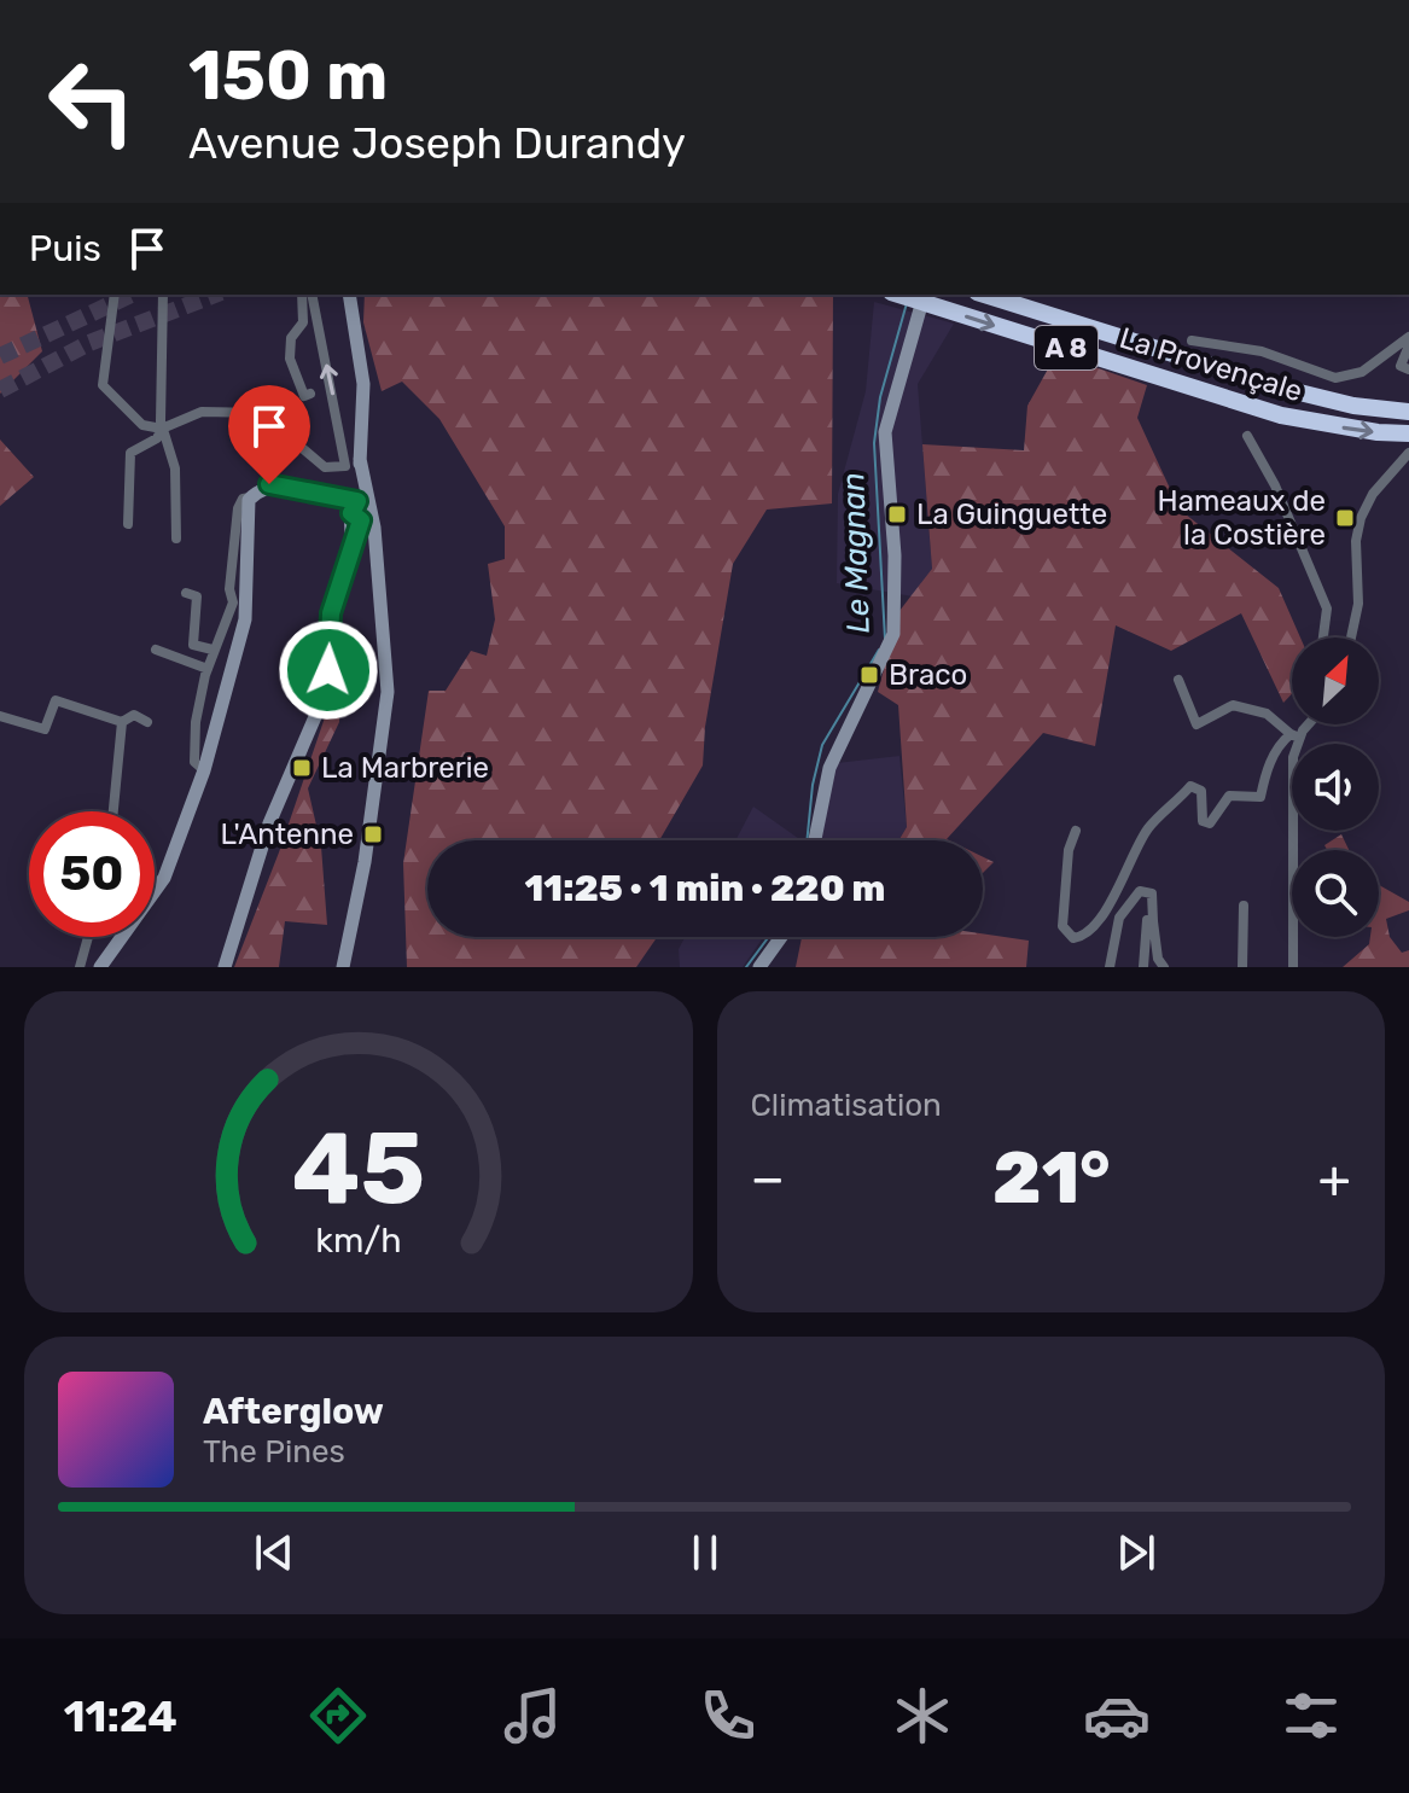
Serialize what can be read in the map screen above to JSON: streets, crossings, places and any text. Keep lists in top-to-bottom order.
{
  "streets": {
    "highway": ["A 8", "La Provençale"]
  },
  "water": ["Le Magnan"],
  "places": {
    "transit": [
      "La Guinguette",
      "Hameaux de la Costière",
      "Braco",
      "La Marbrerie",
      "L'Antenne"
    ]
  },
  "north": "top right",
  "page": {
    "turn": ["150 m", "Avenue Joseph Durandy"],
    "then": "Puis",
    "limit": "50",
    "trip": "11:25 · 1 min · 220 m",
    "tile": "Climatisation",
    "heat": ["−", "21°", "+"],
    "song": ["Afterglow", "The Pines"],
    "tabs": "11:24",
    "gauge": ["45", "km/h"]
  }
}
